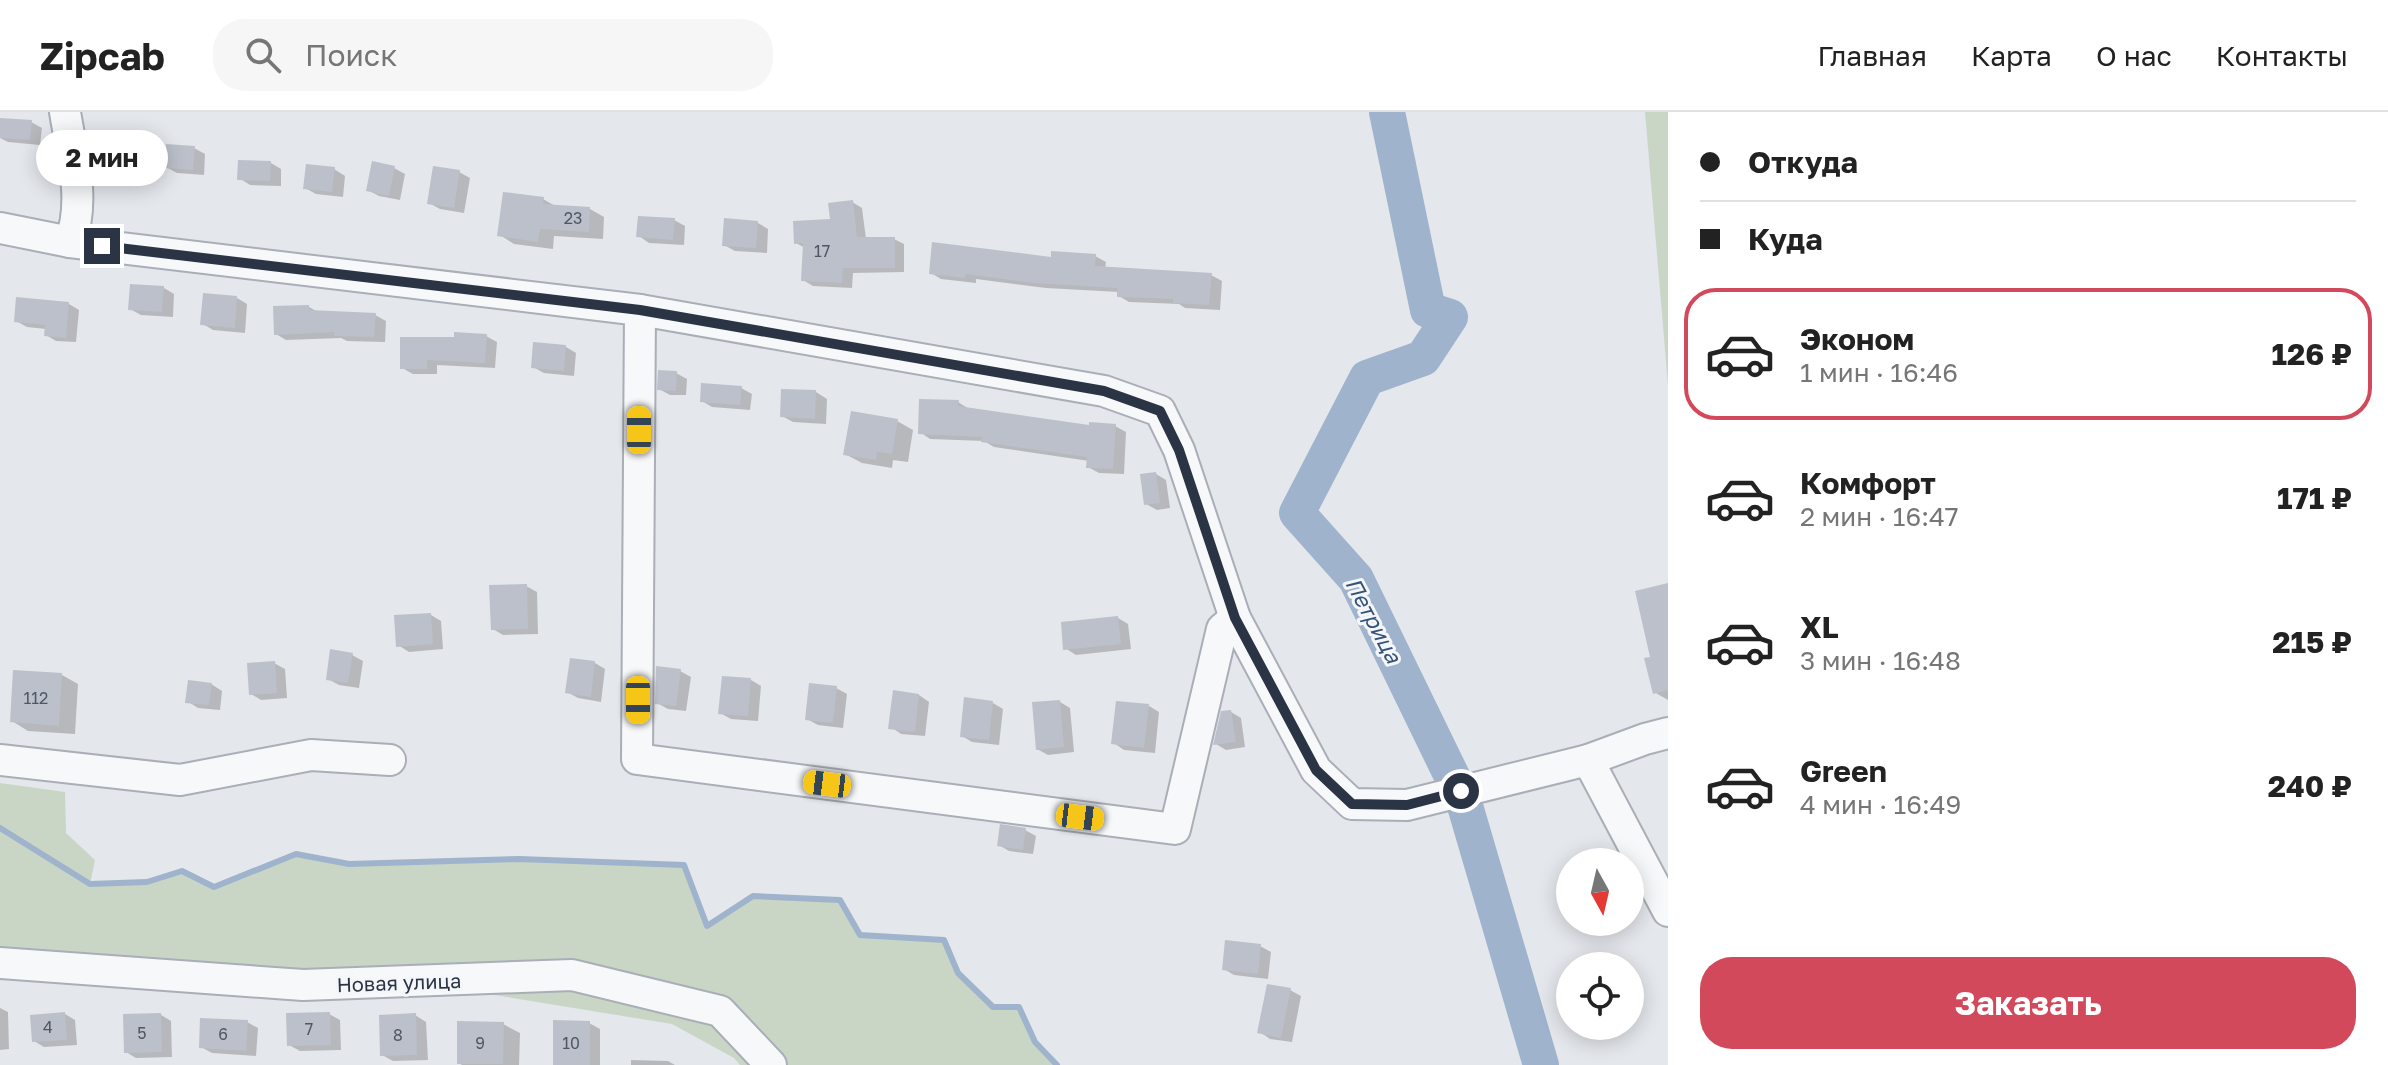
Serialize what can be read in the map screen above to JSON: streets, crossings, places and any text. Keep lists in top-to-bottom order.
{
  "streets": {
    "street": ["Новая улица"]
  },
  "water": ["Петрица"],
  "house_numbers": [
    "23",
    "17",
    "112",
    "4",
    "7",
    "5",
    "6",
    "8",
    "9",
    "10"
  ],
  "north": "bottom",
  "page": {
    "header": "Zipcab",
    "search": "Поиск",
    "nav": [
      "Главная",
      "Карта",
      "О нас",
      "Контакты"
    ],
    "banner": ["Откуда", "Куда"],
    "bubble": "2 мин",
    "list": [
      {
        "name": "Эконом",
        "note": "1 мин · 16:46",
        "value": "126 ₽"
      },
      {
        "name": "Комфорт",
        "note": "2 мин · 16:47",
        "value": "171 ₽"
      },
      {
        "name": "XL",
        "note": "3 мин · 16:48",
        "value": "215 ₽"
      },
      {
        "name": "Green",
        "note": "4 мин · 16:49",
        "value": "240 ₽"
      }
    ],
    "buttons": "Заказать"
  }
}
